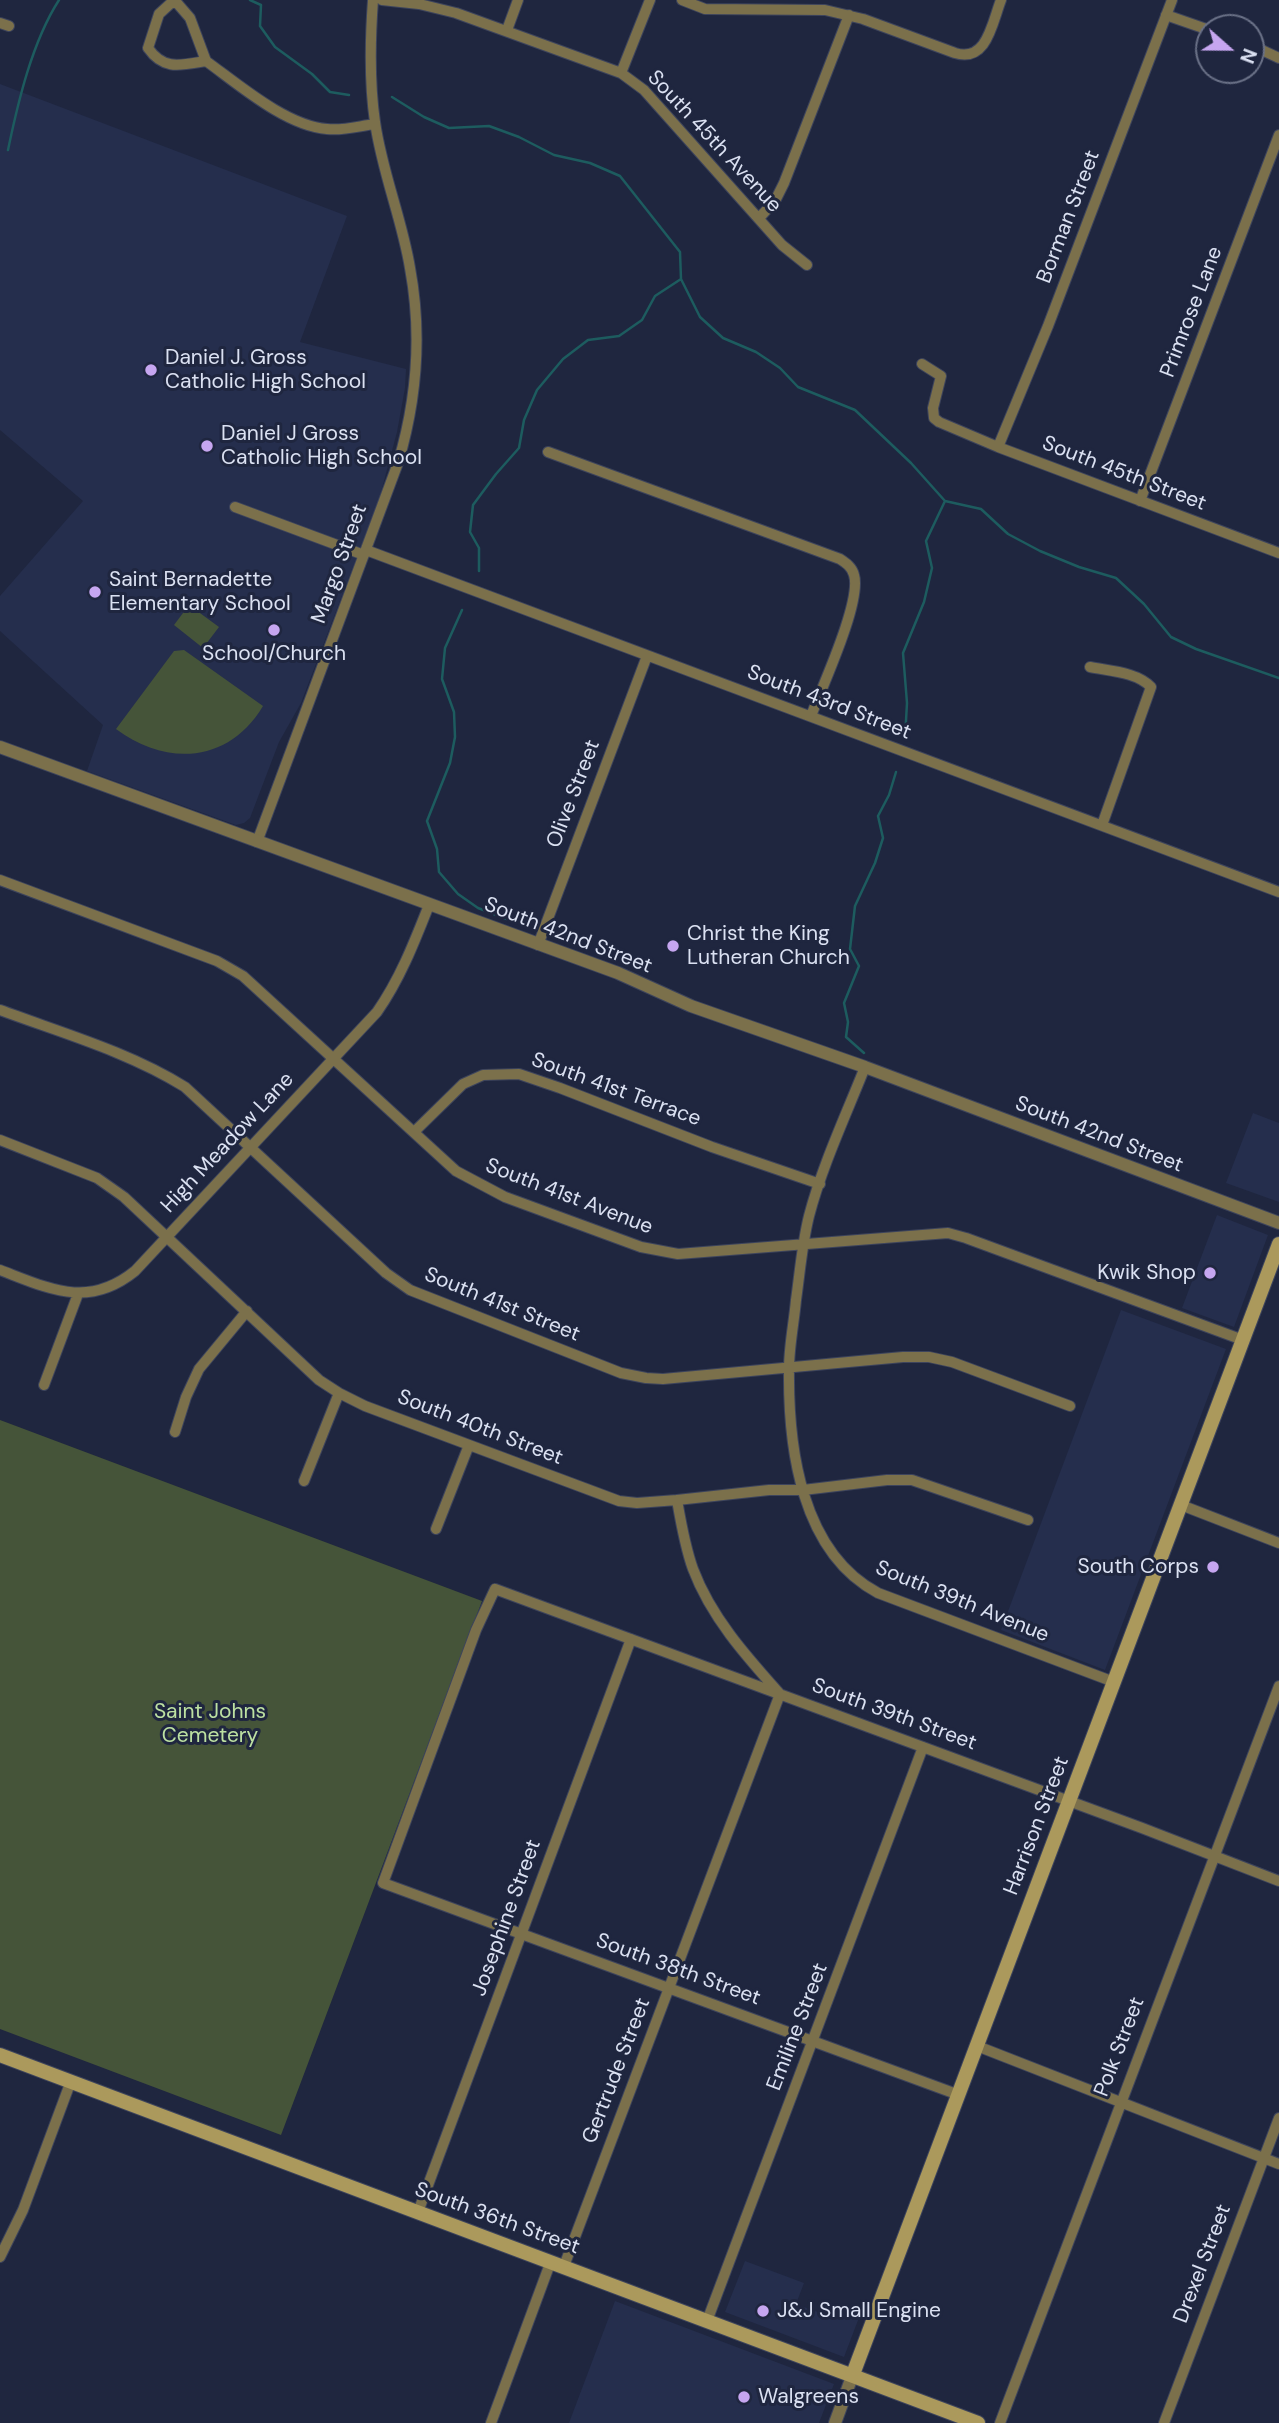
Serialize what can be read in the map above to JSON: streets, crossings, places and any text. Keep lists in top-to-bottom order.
{
  "streets": {
    "main road": ["Harrison Street", "South 36th Street"],
    "street": [
      "South 45th Avenue",
      "Borman Street",
      "Primrose Lane",
      "South 45th Street",
      "Margo Street",
      "South 43rd Street",
      "Olive Street",
      "South 42nd Street",
      "South 41st Terrace",
      "High Meadow Lane",
      "South 41st Avenue",
      "South 41st Street",
      "South 40th Street",
      "South 39th Avenue",
      "South 39th Street",
      "Josephine Street",
      "South 38th Street",
      "Emiline Street",
      "Polk Street",
      "Gertrude Street",
      "Drexel Street"
    ]
  },
  "crossings": [
    ["Borman Street", "South 45th Street"],
    ["Primrose Lane", "South 45th Street"],
    ["Margo Street", "South 43rd Street"],
    ["Margo Street", "South 42nd Street"],
    ["South 43rd Street", "Olive Street"],
    ["Olive Street", "South 42nd Street"],
    ["South 42nd Street", "High Meadow Lane"],
    ["South 42nd Street", "South 39th Avenue"],
    ["South 41st Terrace", "South 41st Avenue"],
    ["South 41st Terrace", "South 39th Avenue"],
    ["High Meadow Lane", "South 41st Avenue"],
    ["High Meadow Lane", "South 41st Street"],
    ["High Meadow Lane", "South 40th Street"],
    ["South 41st Avenue", "South 39th Avenue"],
    ["South 41st Avenue", "Harrison Street"],
    ["South 41st Street", "South 39th Avenue"],
    ["South 40th Street", "South 39th Avenue"],
    ["South 39th Avenue", "Harrison Street"],
    ["South 39th Street", "Harrison Street"],
    ["South 39th Street", "Josephine Street"],
    ["South 39th Street", "South 38th Street"],
    ["South 39th Street", "Emiline Street"],
    ["South 39th Street", "Polk Street"],
    ["South 39th Street", "Gertrude Street"],
    ["Harrison Street", "South 38th Street"],
    ["Harrison Street", "South 36th Street"],
    ["Josephine Street", "South 38th Street"],
    ["Josephine Street", "South 36th Street"],
    ["South 38th Street", "Emiline Street"],
    ["South 38th Street", "Gertrude Street"],
    ["Emiline Street", "South 36th Street"],
    ["Gertrude Street", "South 36th Street"]
  ],
  "parks": ["Saint Johns Cemetery"],
  "places": [
    "Daniel J. Gross Catholic High School",
    "Daniel J Gross Catholic High School",
    "Saint Bernadette Elementary School",
    "School/Church",
    "Christ the King Lutheran Church",
    "Kwik Shop",
    "South Corps",
    "J&J Small Engine",
    "Walgreens"
  ],
  "north": "right"
}
